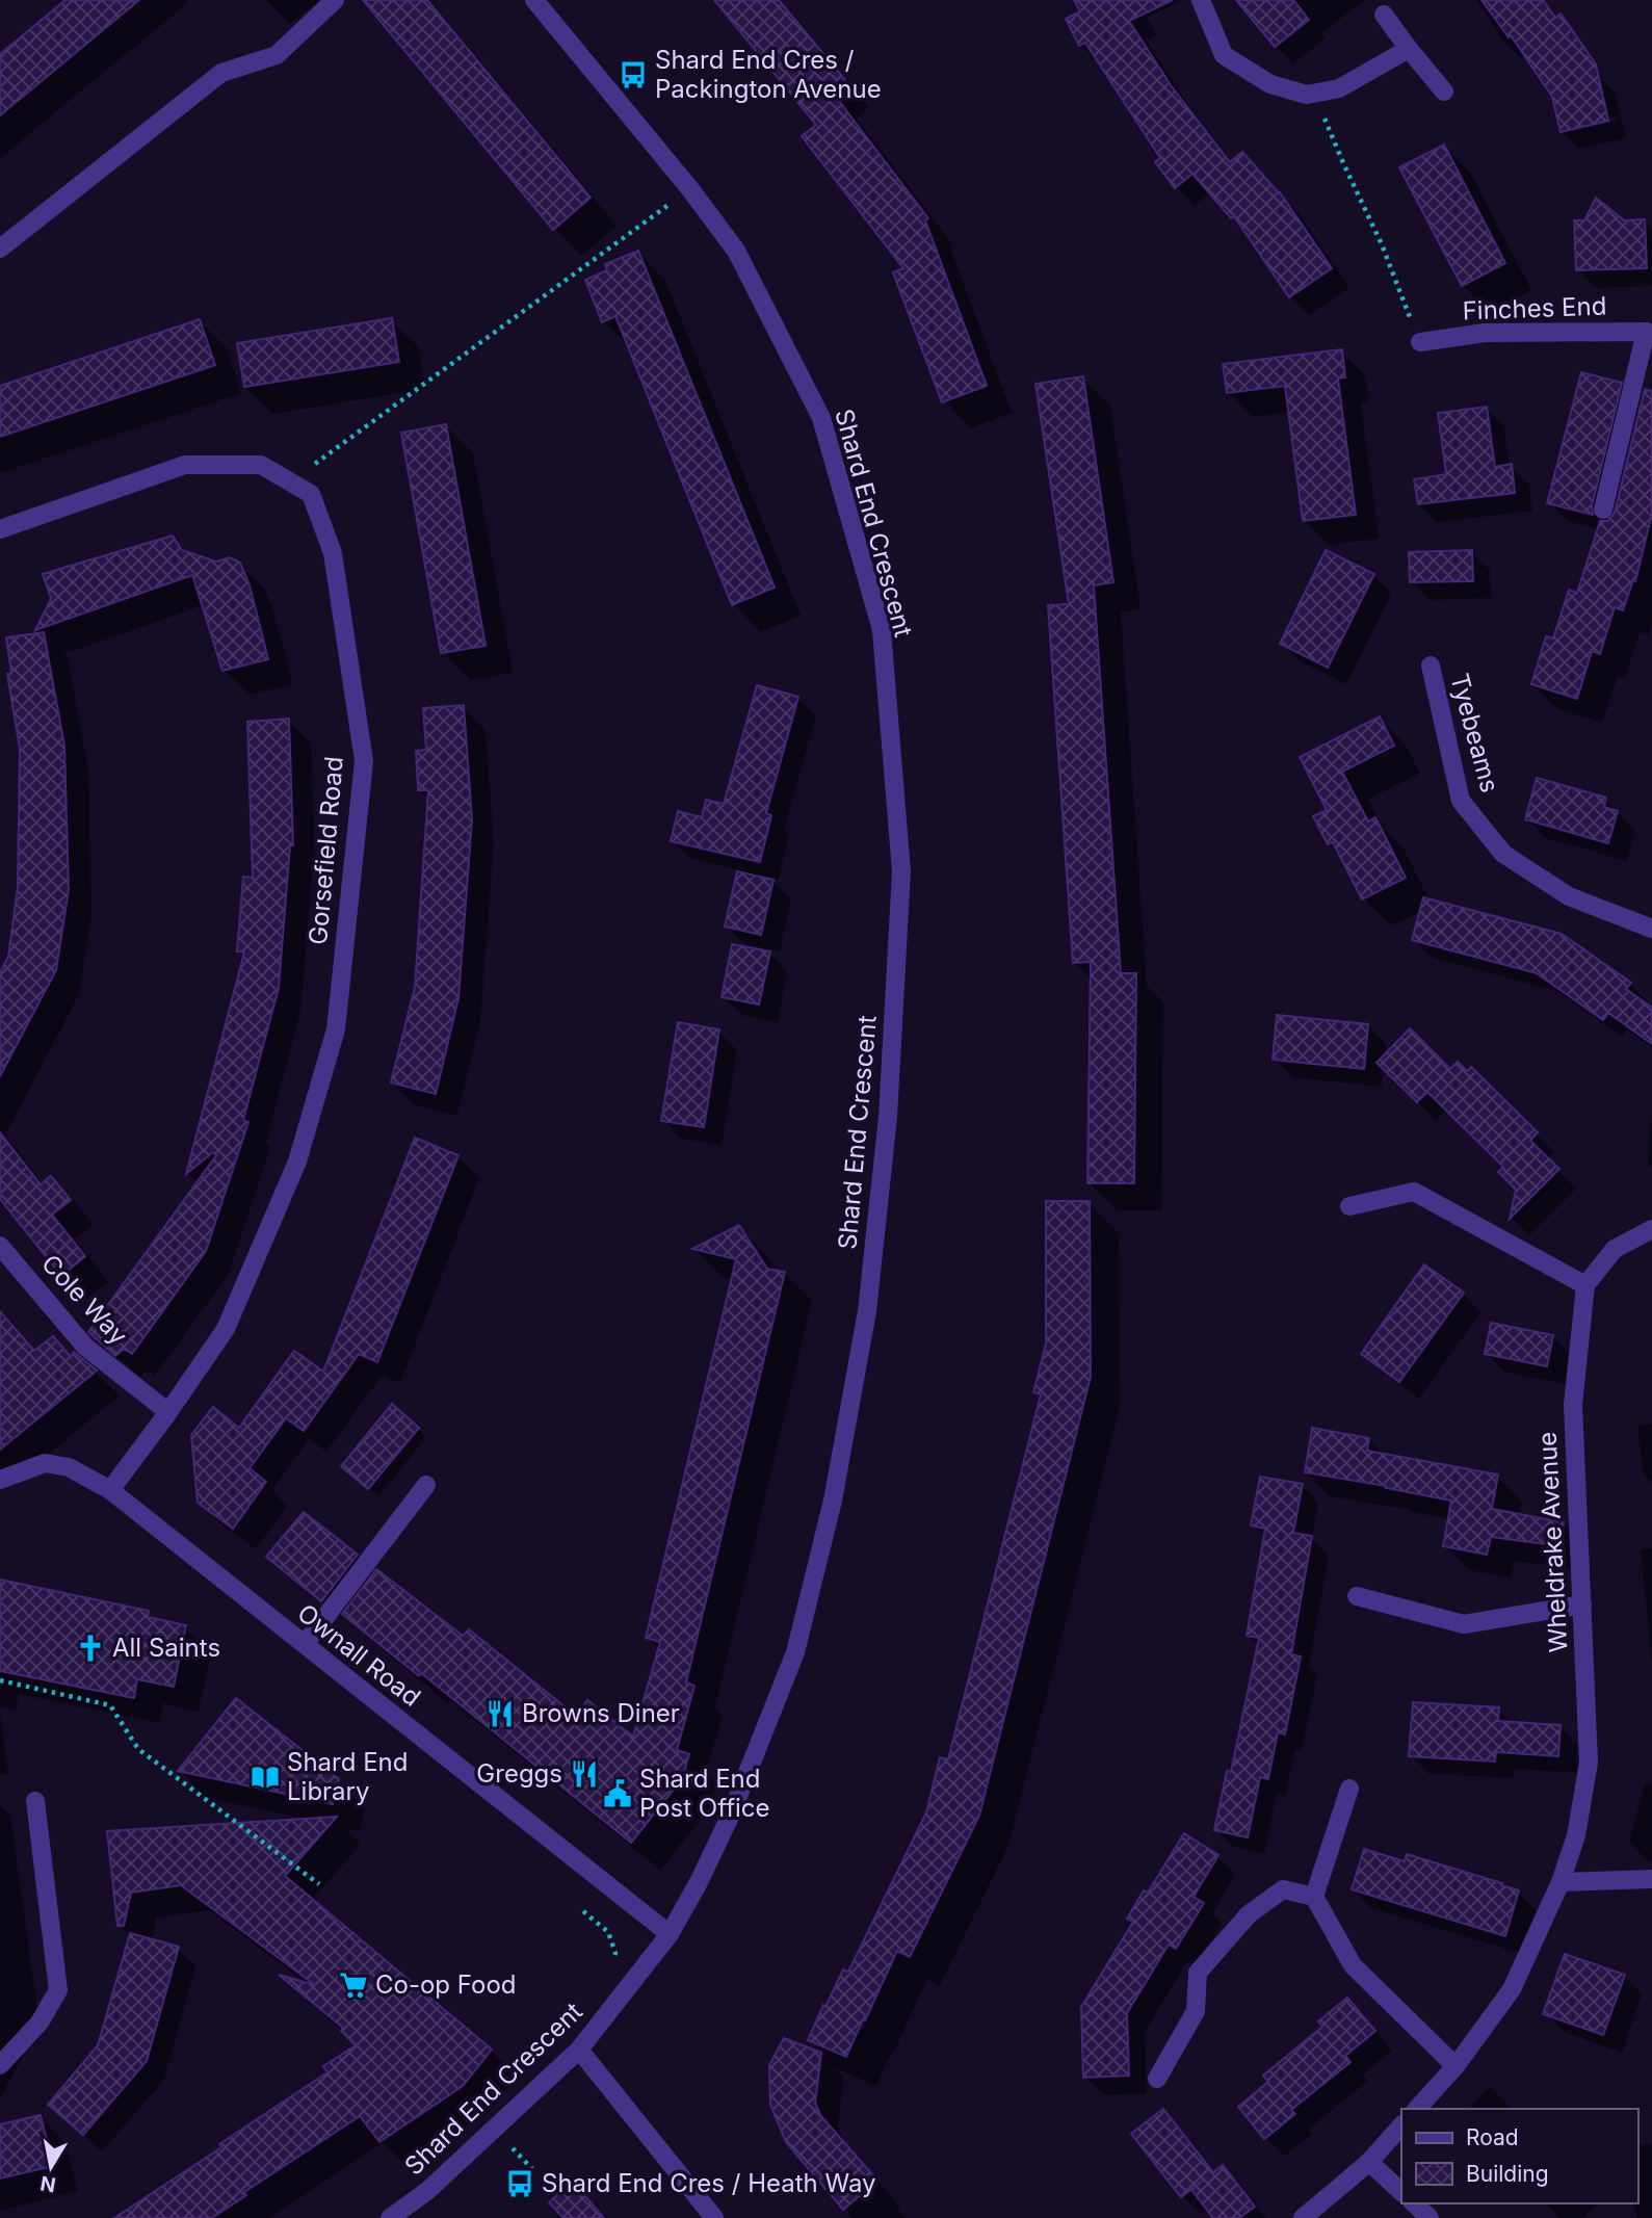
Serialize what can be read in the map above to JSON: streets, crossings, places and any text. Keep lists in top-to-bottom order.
{
  "streets": {
    "street": [
      "Finches End",
      "Shard End Crescent",
      "Tyebeams",
      "Gorsefield Road",
      "Cole Way",
      "Wheldrake Avenue",
      "Ownall Road"
    ]
  },
  "crossings": [
    ["Shard End Crescent", "Ownall Road"],
    ["Gorsefield Road", "Cole Way"],
    ["Gorsefield Road", "Ownall Road"]
  ],
  "places": {
    "bus stop": ["Shard End Cres / Packington Avenue", "Shard End Cres / Heath Way"],
    "church": ["All Saints"],
    "restaurant": ["Browns Diner", "Greggs"],
    "library": ["Shard End Library"],
    "public building": ["Shard End Post Office"],
    "supermarket": ["Co-op Food"]
  },
  "legend": ["Road", "Building"],
  "north": "bottom"
}
